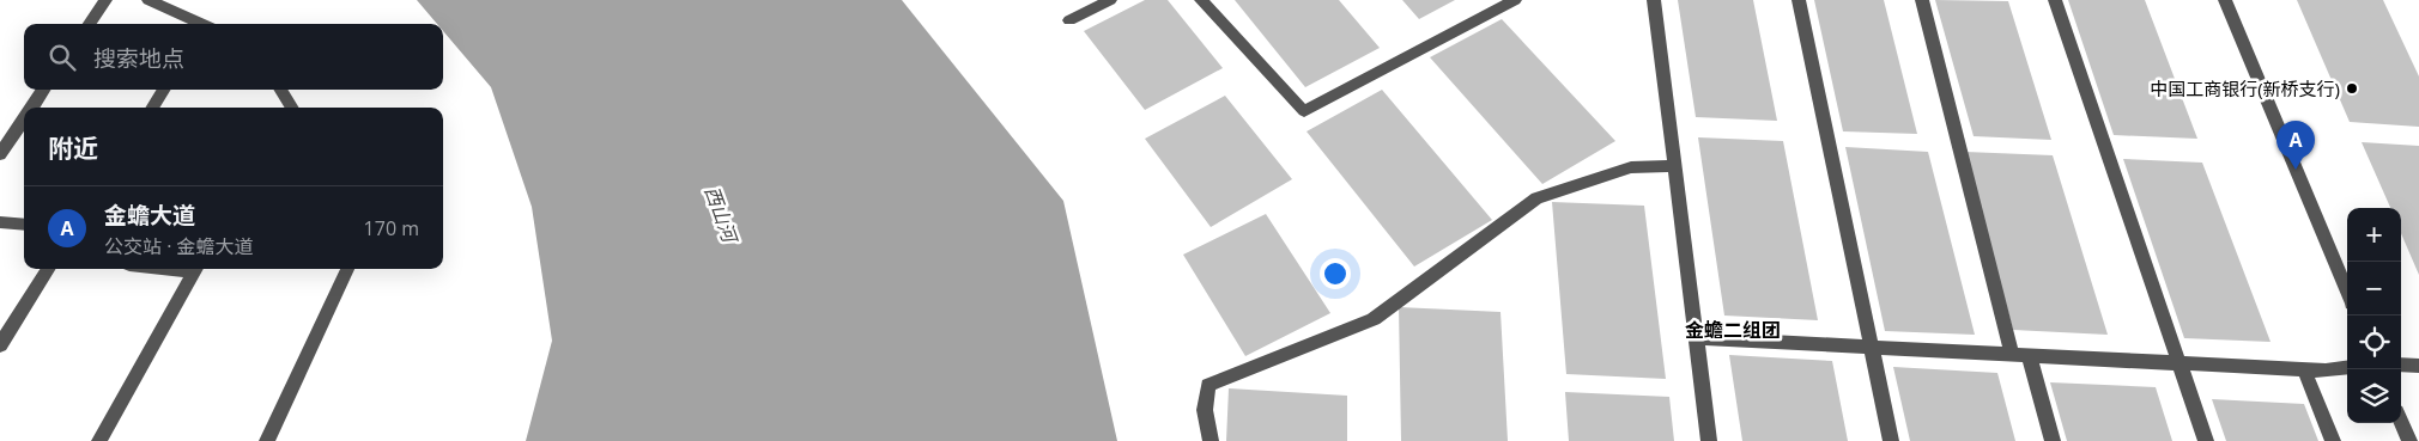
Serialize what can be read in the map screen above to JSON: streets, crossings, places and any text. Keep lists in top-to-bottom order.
{
  "districts": ["金蟾二组团"],
  "water": ["西山河"],
  "places": ["中国工商银行(新桥支行)"],
  "page": {
    "search": "搜索地点",
    "heading": "附近",
    "pins": "A",
    "list": [
      {
        "mark": "A",
        "name": "金蟾大道",
        "note": "公交站 · 金蟾大道",
        "value": "170 m"
      }
    ],
    "map_buttons": ["+", "−"]
  }
}
